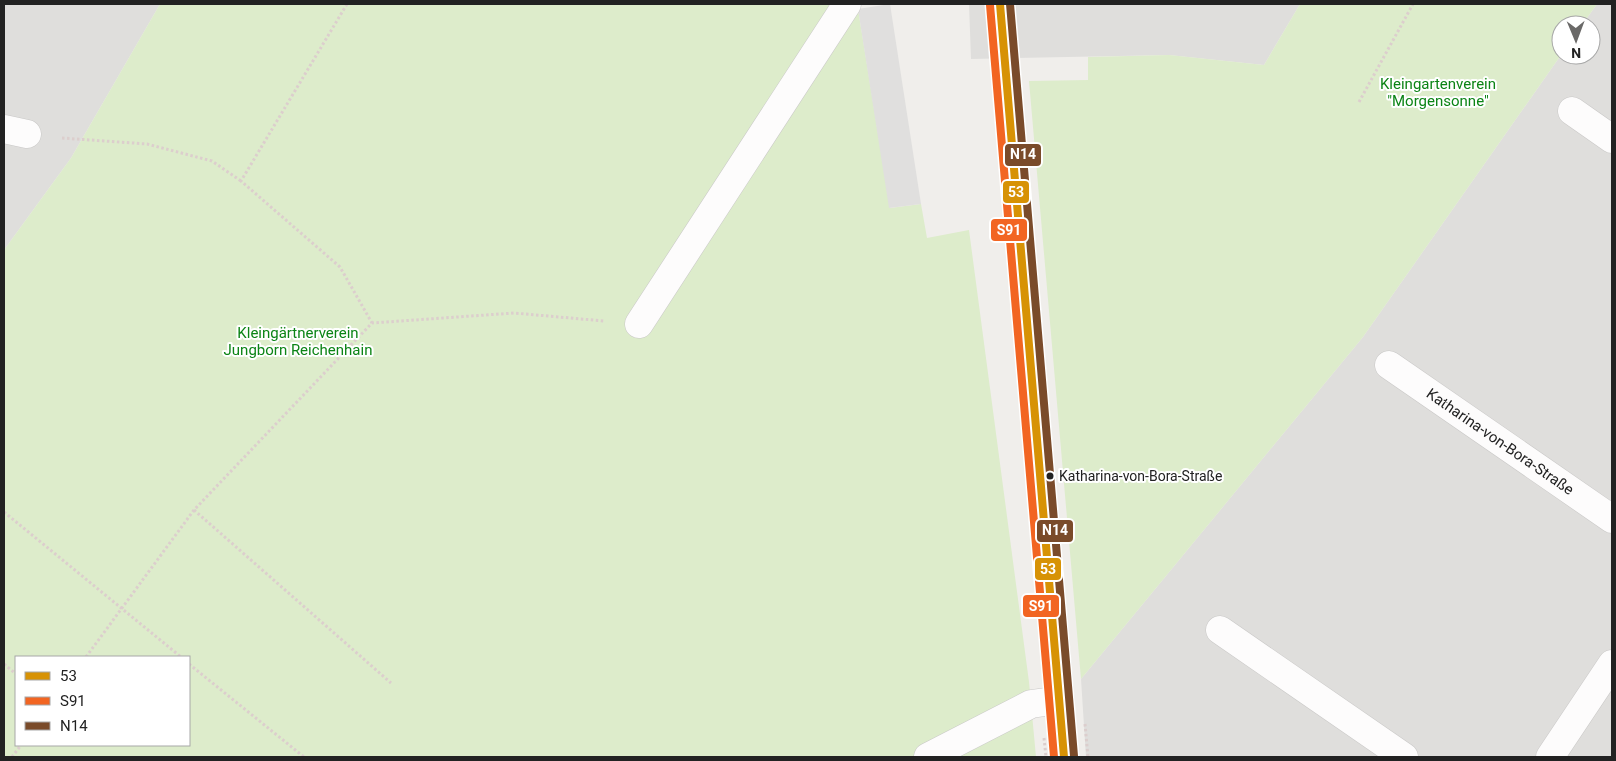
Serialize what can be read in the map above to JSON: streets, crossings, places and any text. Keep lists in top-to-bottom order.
{
  "streets": {
    "street": ["Katharina-von-Bora-Straße"]
  },
  "parks": ["Kleingartenverein \"Morgensonne\"", "Kleingärtnerverein Jungborn Reichenhain"],
  "places": ["Katharina-von-Bora-Straße"],
  "lines": ["transit line 53", "transit line N14", "transit line S91"],
  "legend": ["53", "S91", "N14"],
  "north": "bottom"
}
